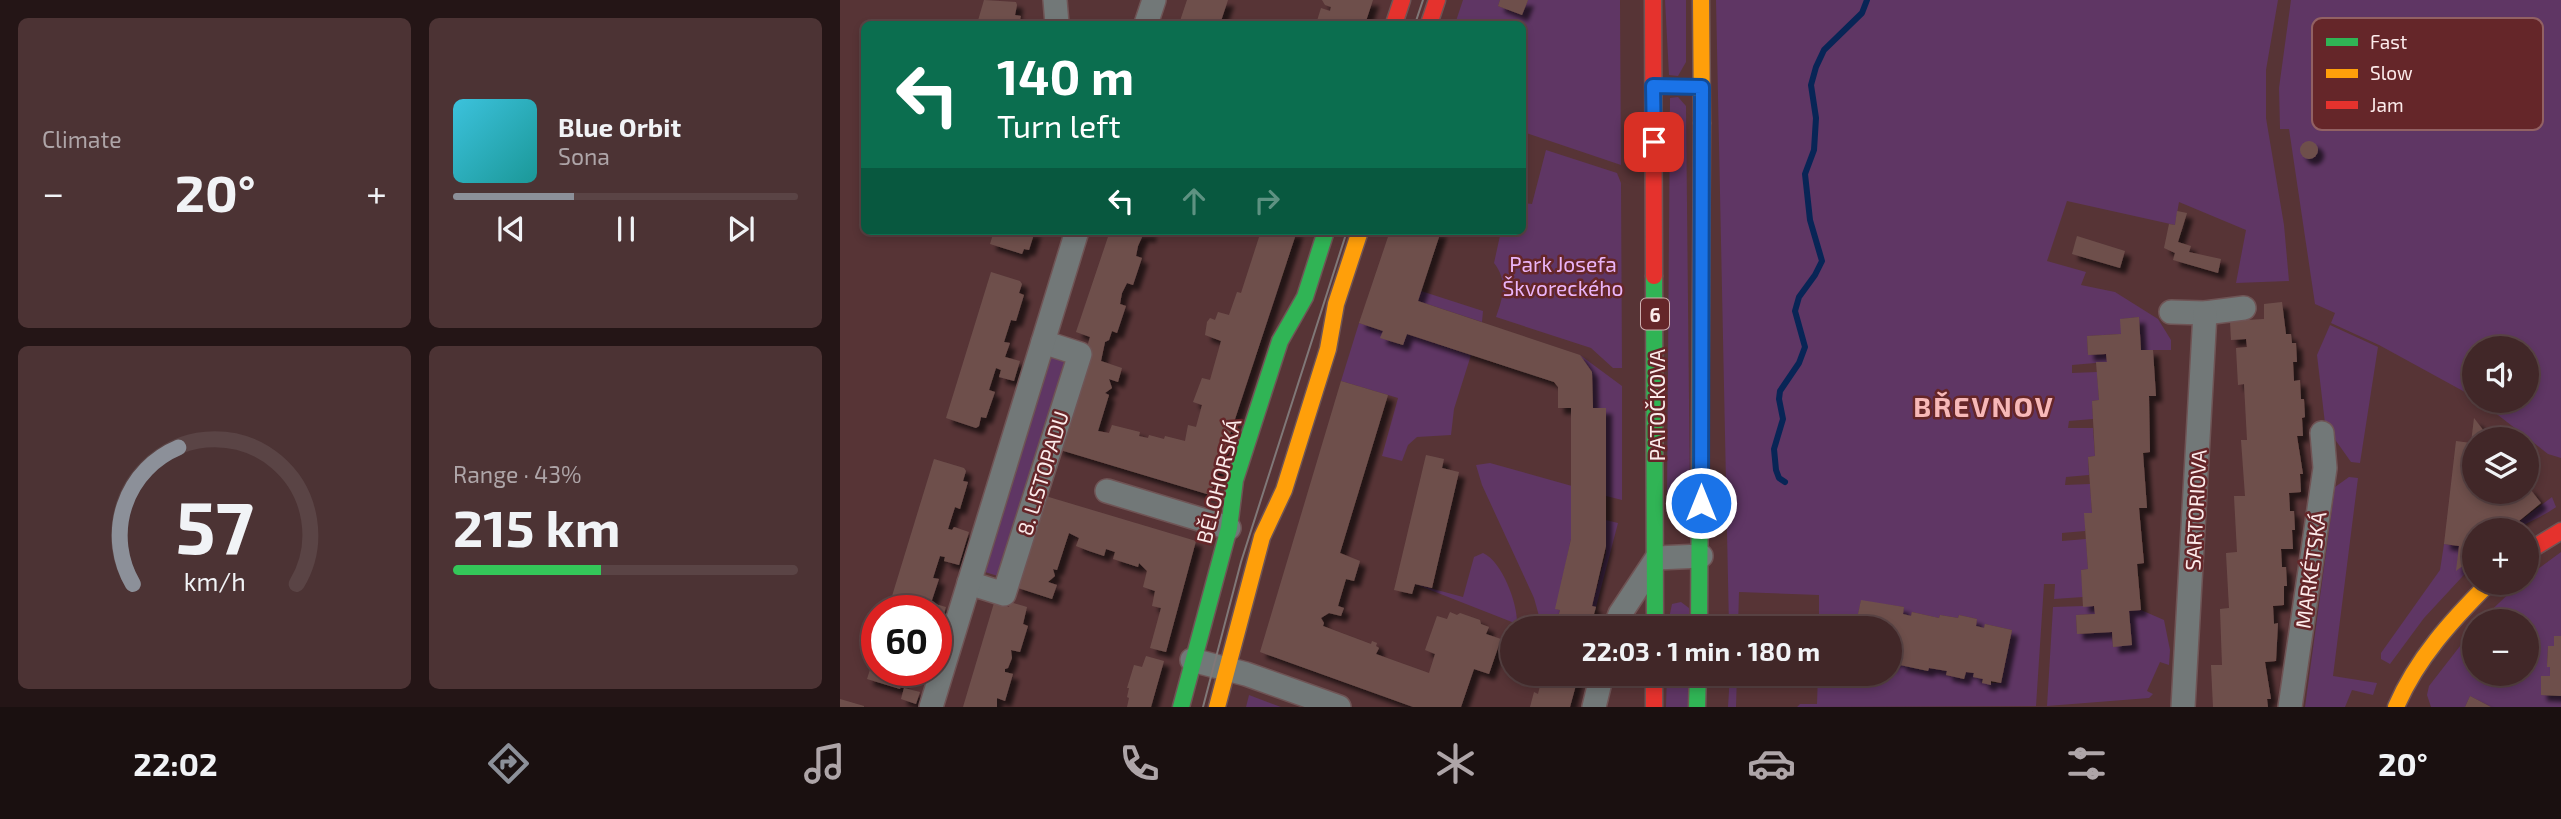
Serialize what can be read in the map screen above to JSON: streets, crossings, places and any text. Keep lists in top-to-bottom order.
{
  "streets": {
    "main road": ["6", "PATOČKOVA", "BĚLOHORSKÁ"],
    "street": ["8. LISTOPADU", "SARTORIOVA", "MARKÉTSKÁ"]
  },
  "districts": ["BŘEVNOV"],
  "parks": ["Park Josefa Škvoreckého"],
  "legend": ["Fast", "Slow", "Jam"],
  "page": {
    "tile": [
      "Climate",
      ["Range · 43%", "215 km"]
    ],
    "turn": ["140 m", "Turn left"],
    "song": ["Blue Orbit", "Sona"],
    "heat": ["−", "20°", "+"],
    "map_buttons": ["+", "−"],
    "limit": "60",
    "trip": "22:03 · 1 min · 180 m",
    "tabs": ["22:02", "20°"],
    "gauge": ["57", "km/h"]
  }
}
